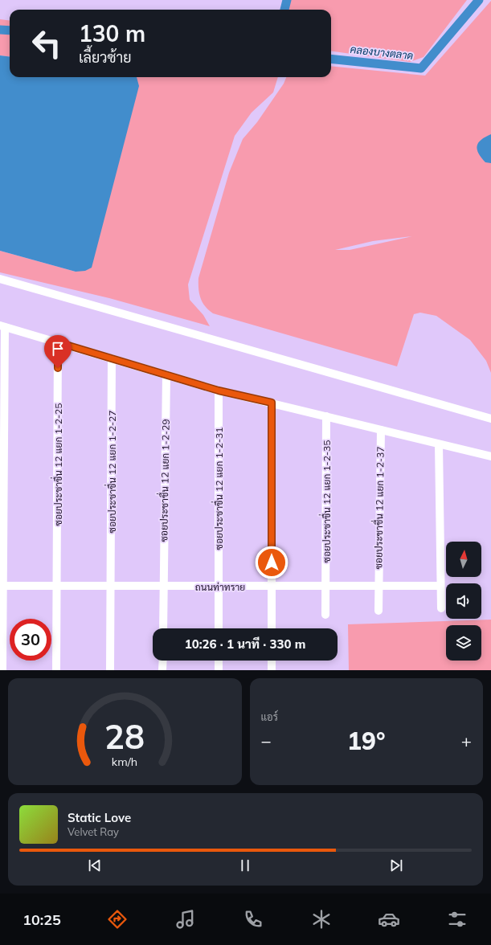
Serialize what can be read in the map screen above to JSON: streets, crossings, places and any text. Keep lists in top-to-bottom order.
{
  "streets": {
    "street": [
      "ซอยประชาชื่น 12 แยก 1-2-25",
      "ซอยประชาชื่น 12 แยก 1-2-27",
      "ซอยประชาชื่น 12 แยก 1-2-29",
      "ซอยประชาชื่น 12 แยก 1-2-31",
      "ซอยประชาชื่น 12 แยก 1-2-35",
      "ซอยประชาชื่น 12 แยก 1-2-37",
      "ถนนท่าทราย"
    ]
  },
  "crossings": [
    ["ซอยประชาชื่น 12 แยก 1-2-25", "ถนนท่าทราย"],
    ["ซอยประชาชื่น 12 แยก 1-2-27", "ถนนท่าทราย"],
    ["ซอยประชาชื่น 12 แยก 1-2-29", "ถนนท่าทราย"],
    ["ซอยประชาชื่น 12 แยก 1-2-31", "ถนนท่าทราย"],
    ["ซอยประชาชื่น 12 แยก 1-2-35", "ถนนท่าทราย"],
    ["ซอยประชาชื่น 12 แยก 1-2-37", "ถนนท่าทราย"]
  ],
  "water": ["คลองบางตลาด"],
  "north": "top",
  "page": {
    "turn": ["130 m", "เลี้ยวซ้าย"],
    "limit": "30",
    "trip": "10:26 · 1 นาที · 330 m",
    "tile": "แอร์",
    "heat": ["−", "19°", "+"],
    "song": ["Static Love", "Velvet Ray"],
    "tabs": "10:25",
    "gauge": ["28", "km/h"]
  }
}
